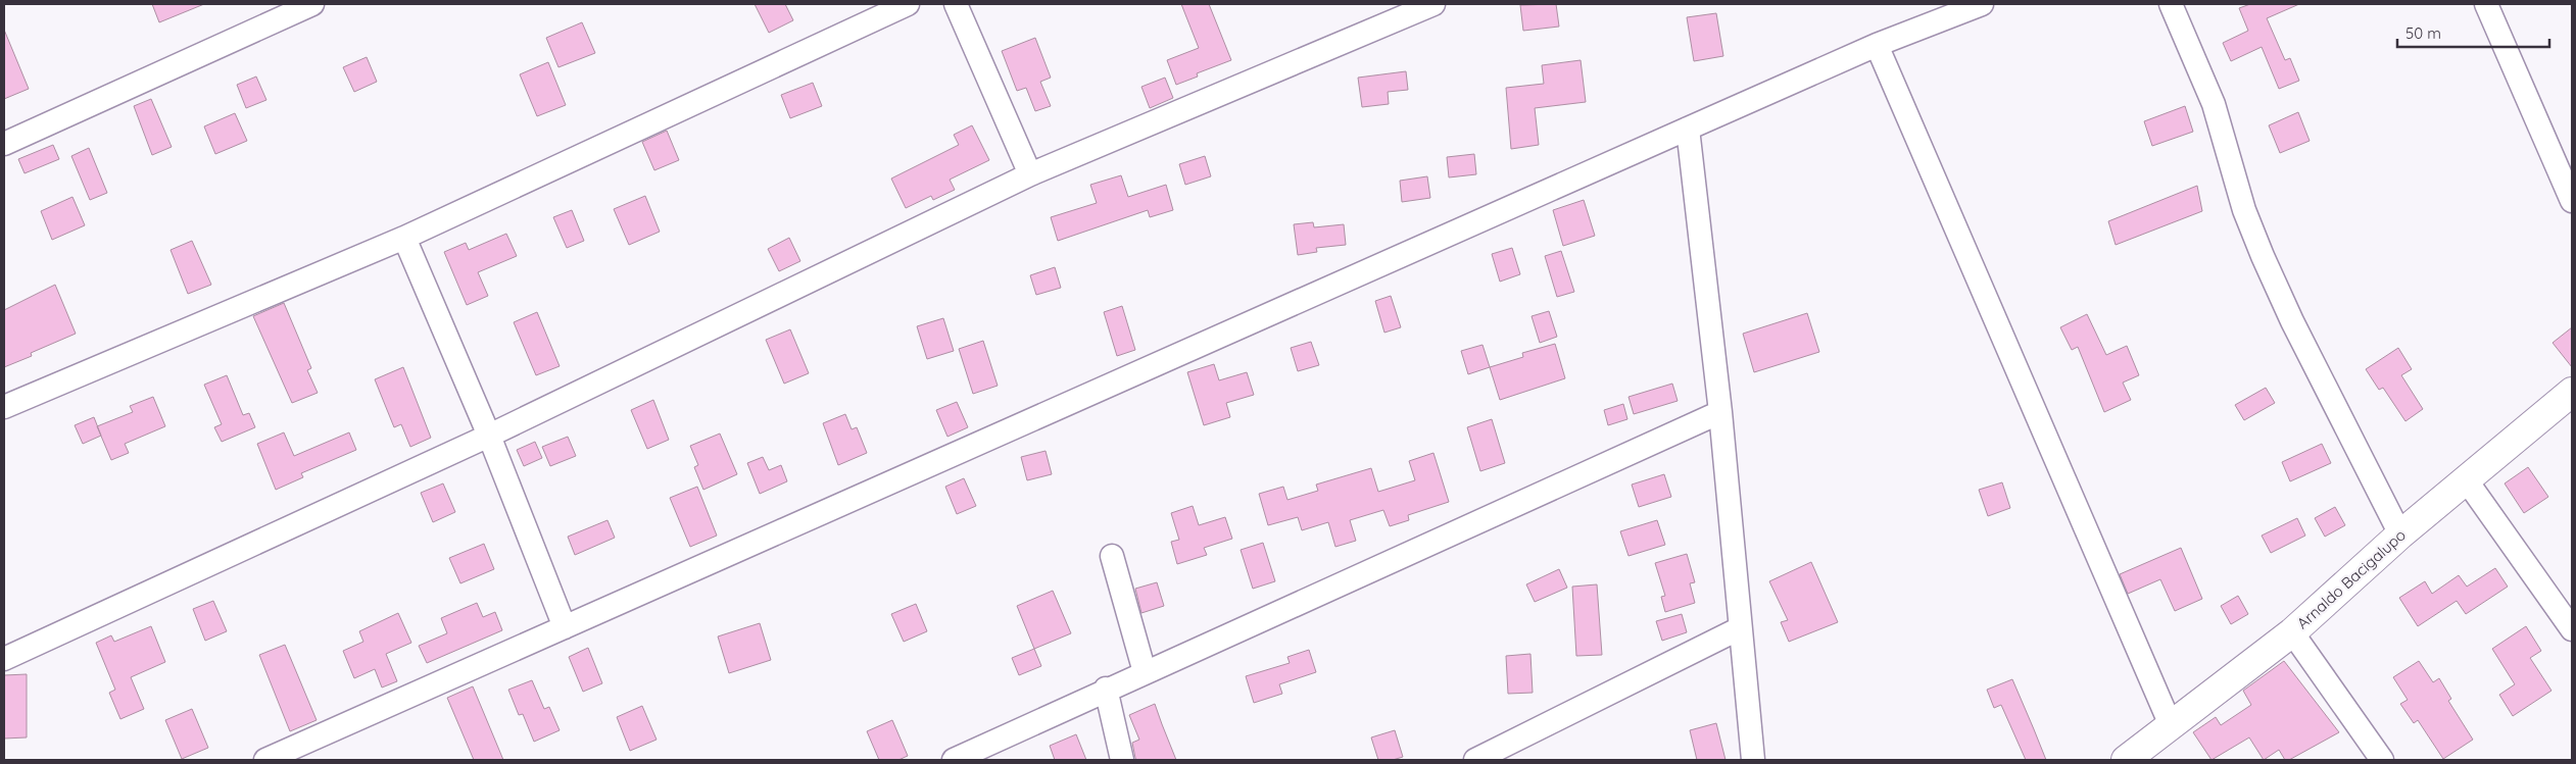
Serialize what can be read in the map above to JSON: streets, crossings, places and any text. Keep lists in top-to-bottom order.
{
  "streets": {
    "street": ["Arnaldo Bacigalupo"]
  },
  "scale_bar": "50 m"
}
